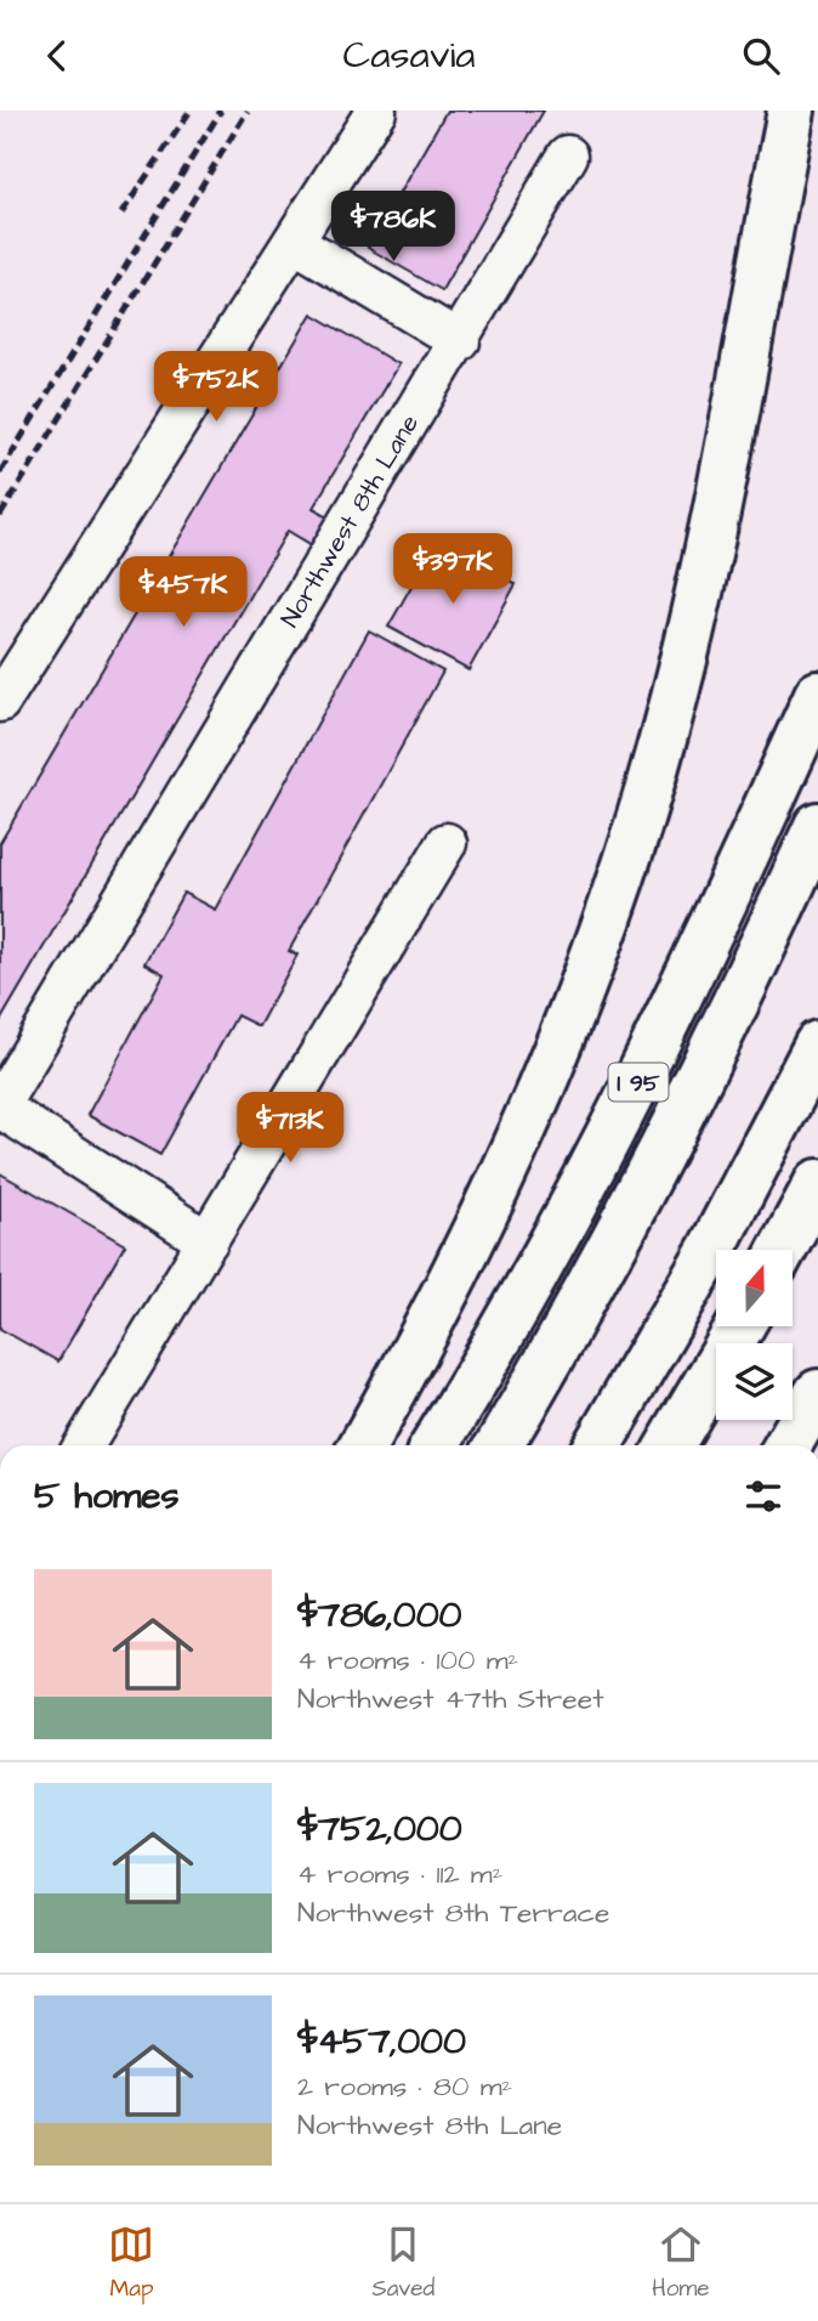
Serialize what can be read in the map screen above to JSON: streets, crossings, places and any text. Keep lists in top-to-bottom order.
{
  "streets": {
    "highway": ["I 95"],
    "street": ["Northwest 8th Lane"]
  },
  "north": "top",
  "page": {
    "header": "Casavia",
    "price": [
      "$786K",
      "$752K",
      "$397K",
      "$457K",
      "$713K"
    ],
    "heading": "5 homes",
    "list": [
      {
        "name": "$786,000",
        "note": "4 rooms · 100 m² · Northwest 47th Street"
      },
      {
        "name": "$752,000",
        "note": "4 rooms · 112 m² · Northwest 8th Terrace"
      },
      {
        "name": "$457,000",
        "note": "2 rooms · 80 m² · Northwest 8th Lane"
      }
    ],
    "tabs": ["Map", "Saved", "Home"]
  }
}
